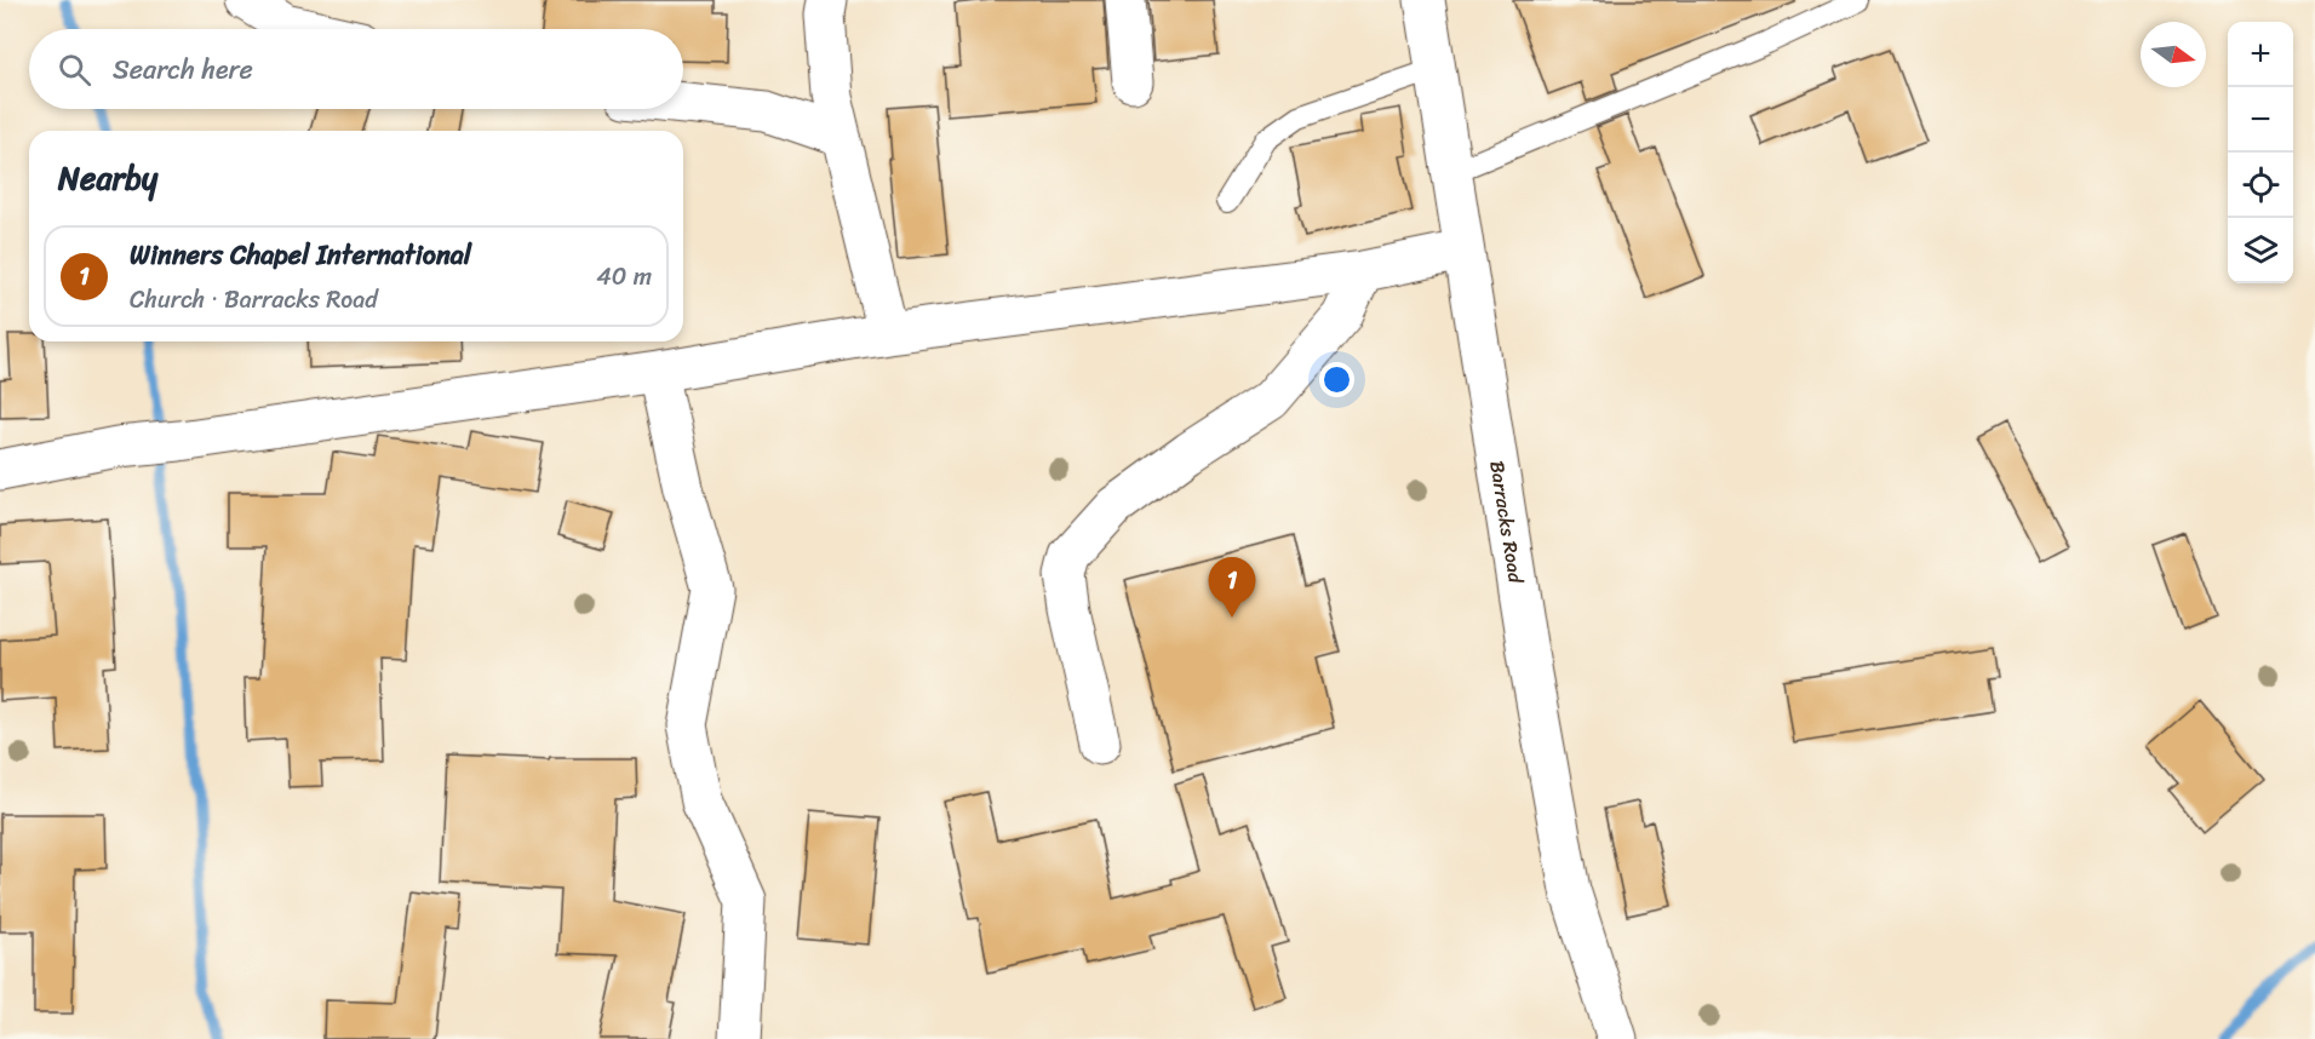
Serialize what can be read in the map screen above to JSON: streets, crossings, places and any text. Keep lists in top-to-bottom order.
{
  "streets": {
    "street": ["Barracks Road"]
  },
  "north": "right",
  "page": {
    "map_buttons": ["+", "−"],
    "search": "Search here",
    "heading": "Nearby",
    "list": [
      {
        "mark": "1",
        "name": "Winners Chapel International",
        "note": "Church · Barracks Road",
        "value": "40 m"
      }
    ],
    "pins": "1"
  }
}
